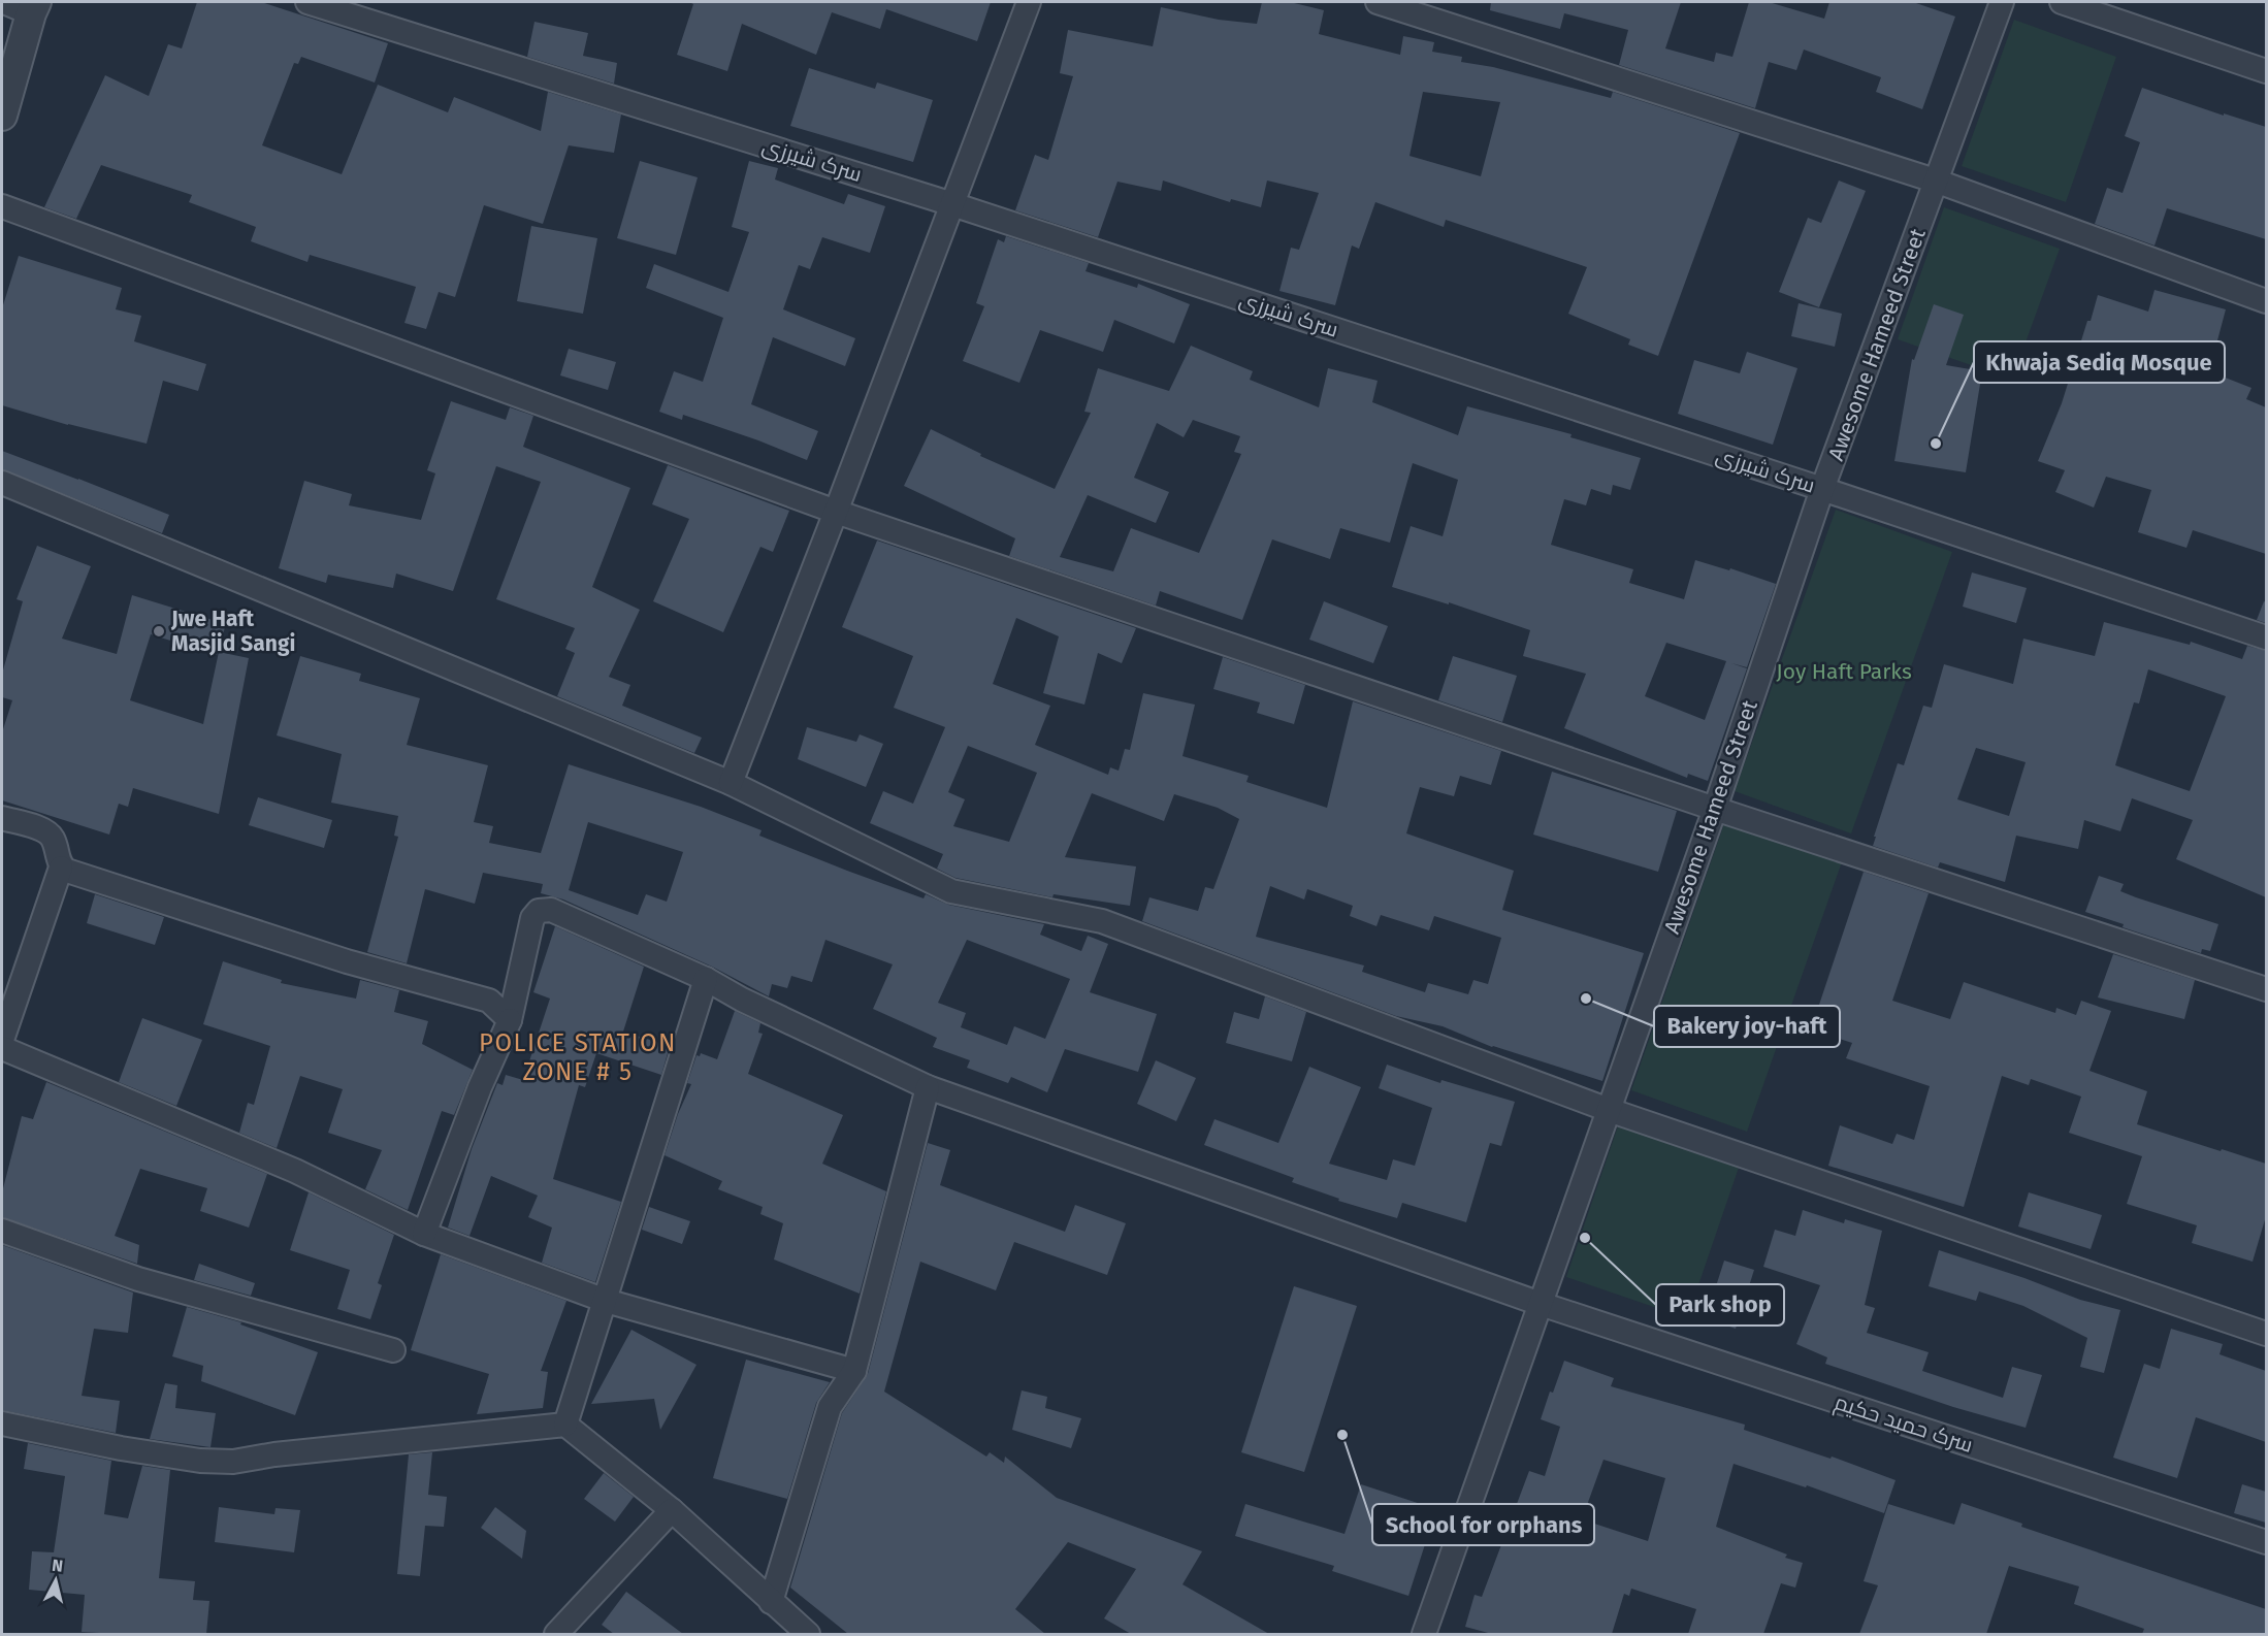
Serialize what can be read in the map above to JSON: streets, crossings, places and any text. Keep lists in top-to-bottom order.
{
  "streets": {
    "street": ["سرک شیرزی", "Awesome Hameed Street", "سرک حمید حکیم"]
  },
  "crossings": [
    ["سرک شیرزی", "Awesome Hameed Street"],
    ["Awesome Hameed Street", "سرک حمید حکیم"]
  ],
  "districts": ["POLICE STATION ZONE # 5"],
  "parks": ["Joy Haft Parks"],
  "places": [
    "Khwaja Sediq Mosque",
    "Jwe Haft Masjid Sangi",
    "Bakery joy-haft",
    "Park shop",
    "School for orphans"
  ],
  "north": "top"
}
